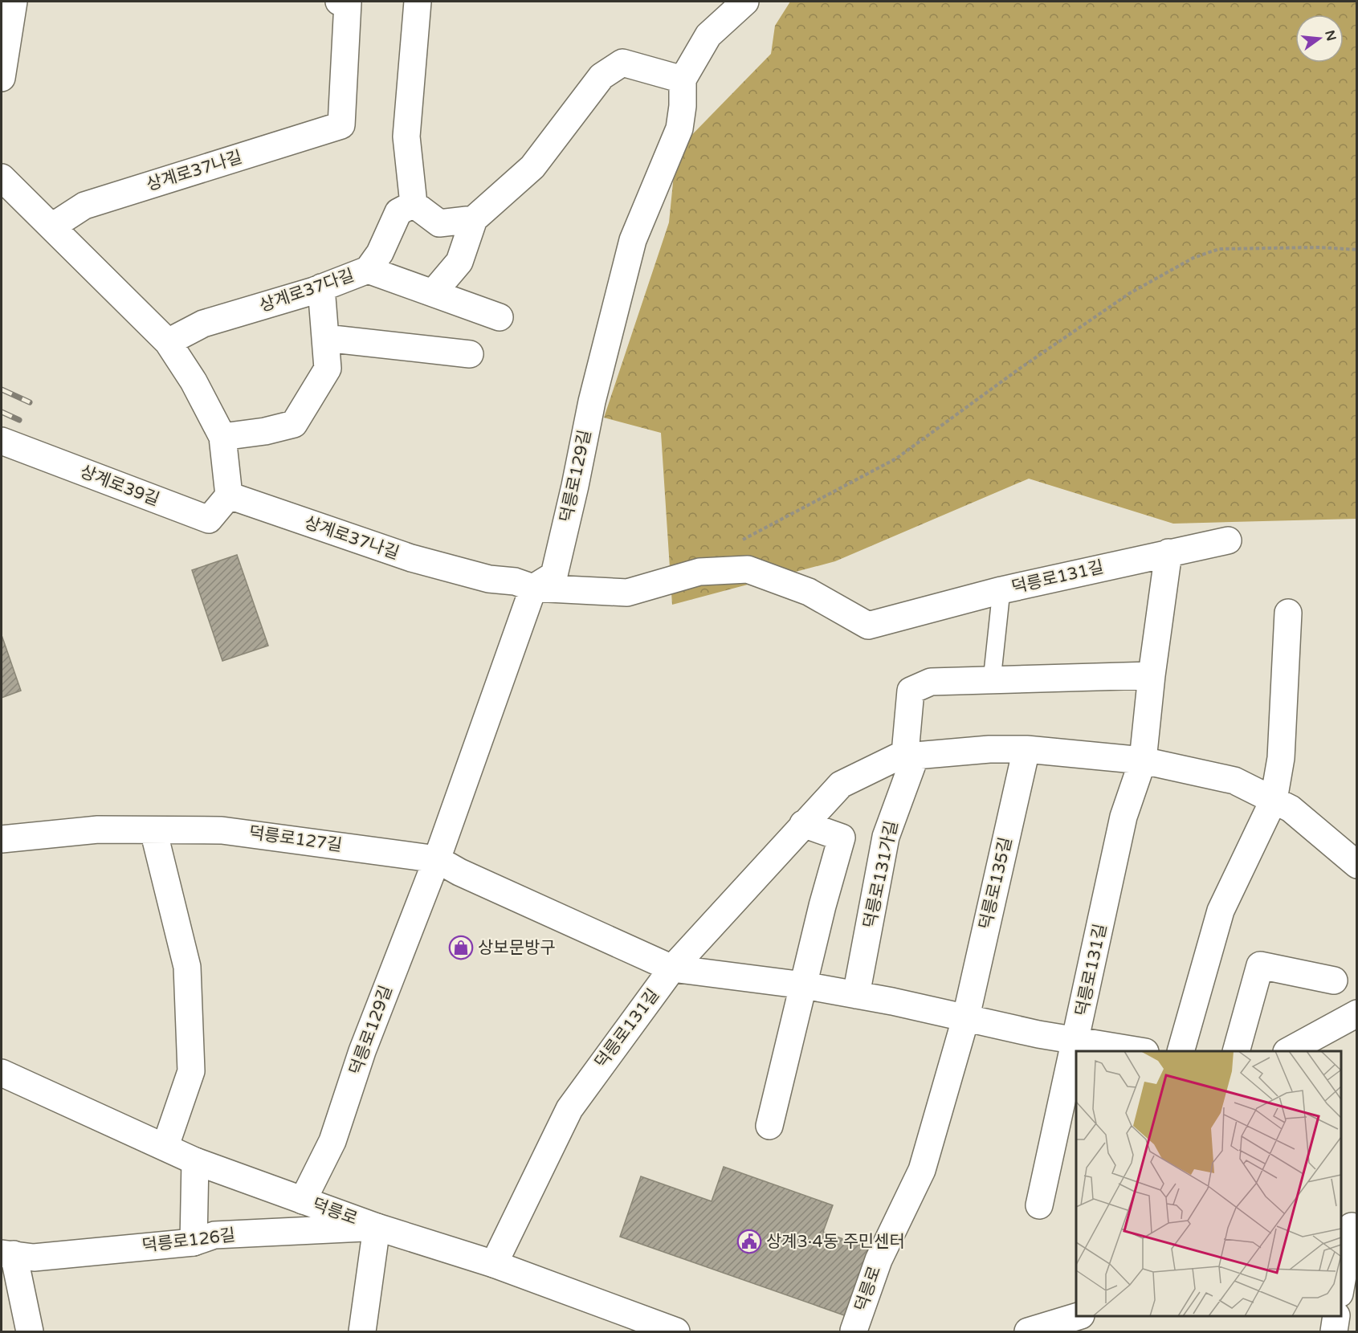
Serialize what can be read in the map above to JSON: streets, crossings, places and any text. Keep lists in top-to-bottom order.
{
  "streets": {
    "street": [
      "상계로37나길",
      "상계로37다길",
      "덕릉로129길",
      "상계로39길",
      "덕릉로131길",
      "덕릉로127길",
      "덕릉로131가길",
      "덕릉로135길",
      "덕릉로",
      "덕릉로126길"
    ]
  },
  "crossings": [
    ["상계로37나길", "덕릉로129길"],
    ["상계로37나길", "상계로39길"],
    ["상계로37나길", "덕릉로131길"],
    ["덕릉로129길", "덕릉로127길"],
    ["덕릉로129길", "덕릉로"],
    ["덕릉로131길", "덕릉로131가길"],
    ["덕릉로131길", "덕릉로135길"],
    ["덕릉로131길", "덕릉로"],
    ["덕릉로135길", "덕릉로"],
    ["덕릉로", "덕릉로126길"]
  ],
  "places": {
    "shop": ["상보문방구"],
    "public building": ["상계3·4동 주민센터"]
  },
  "north": "right"
}
